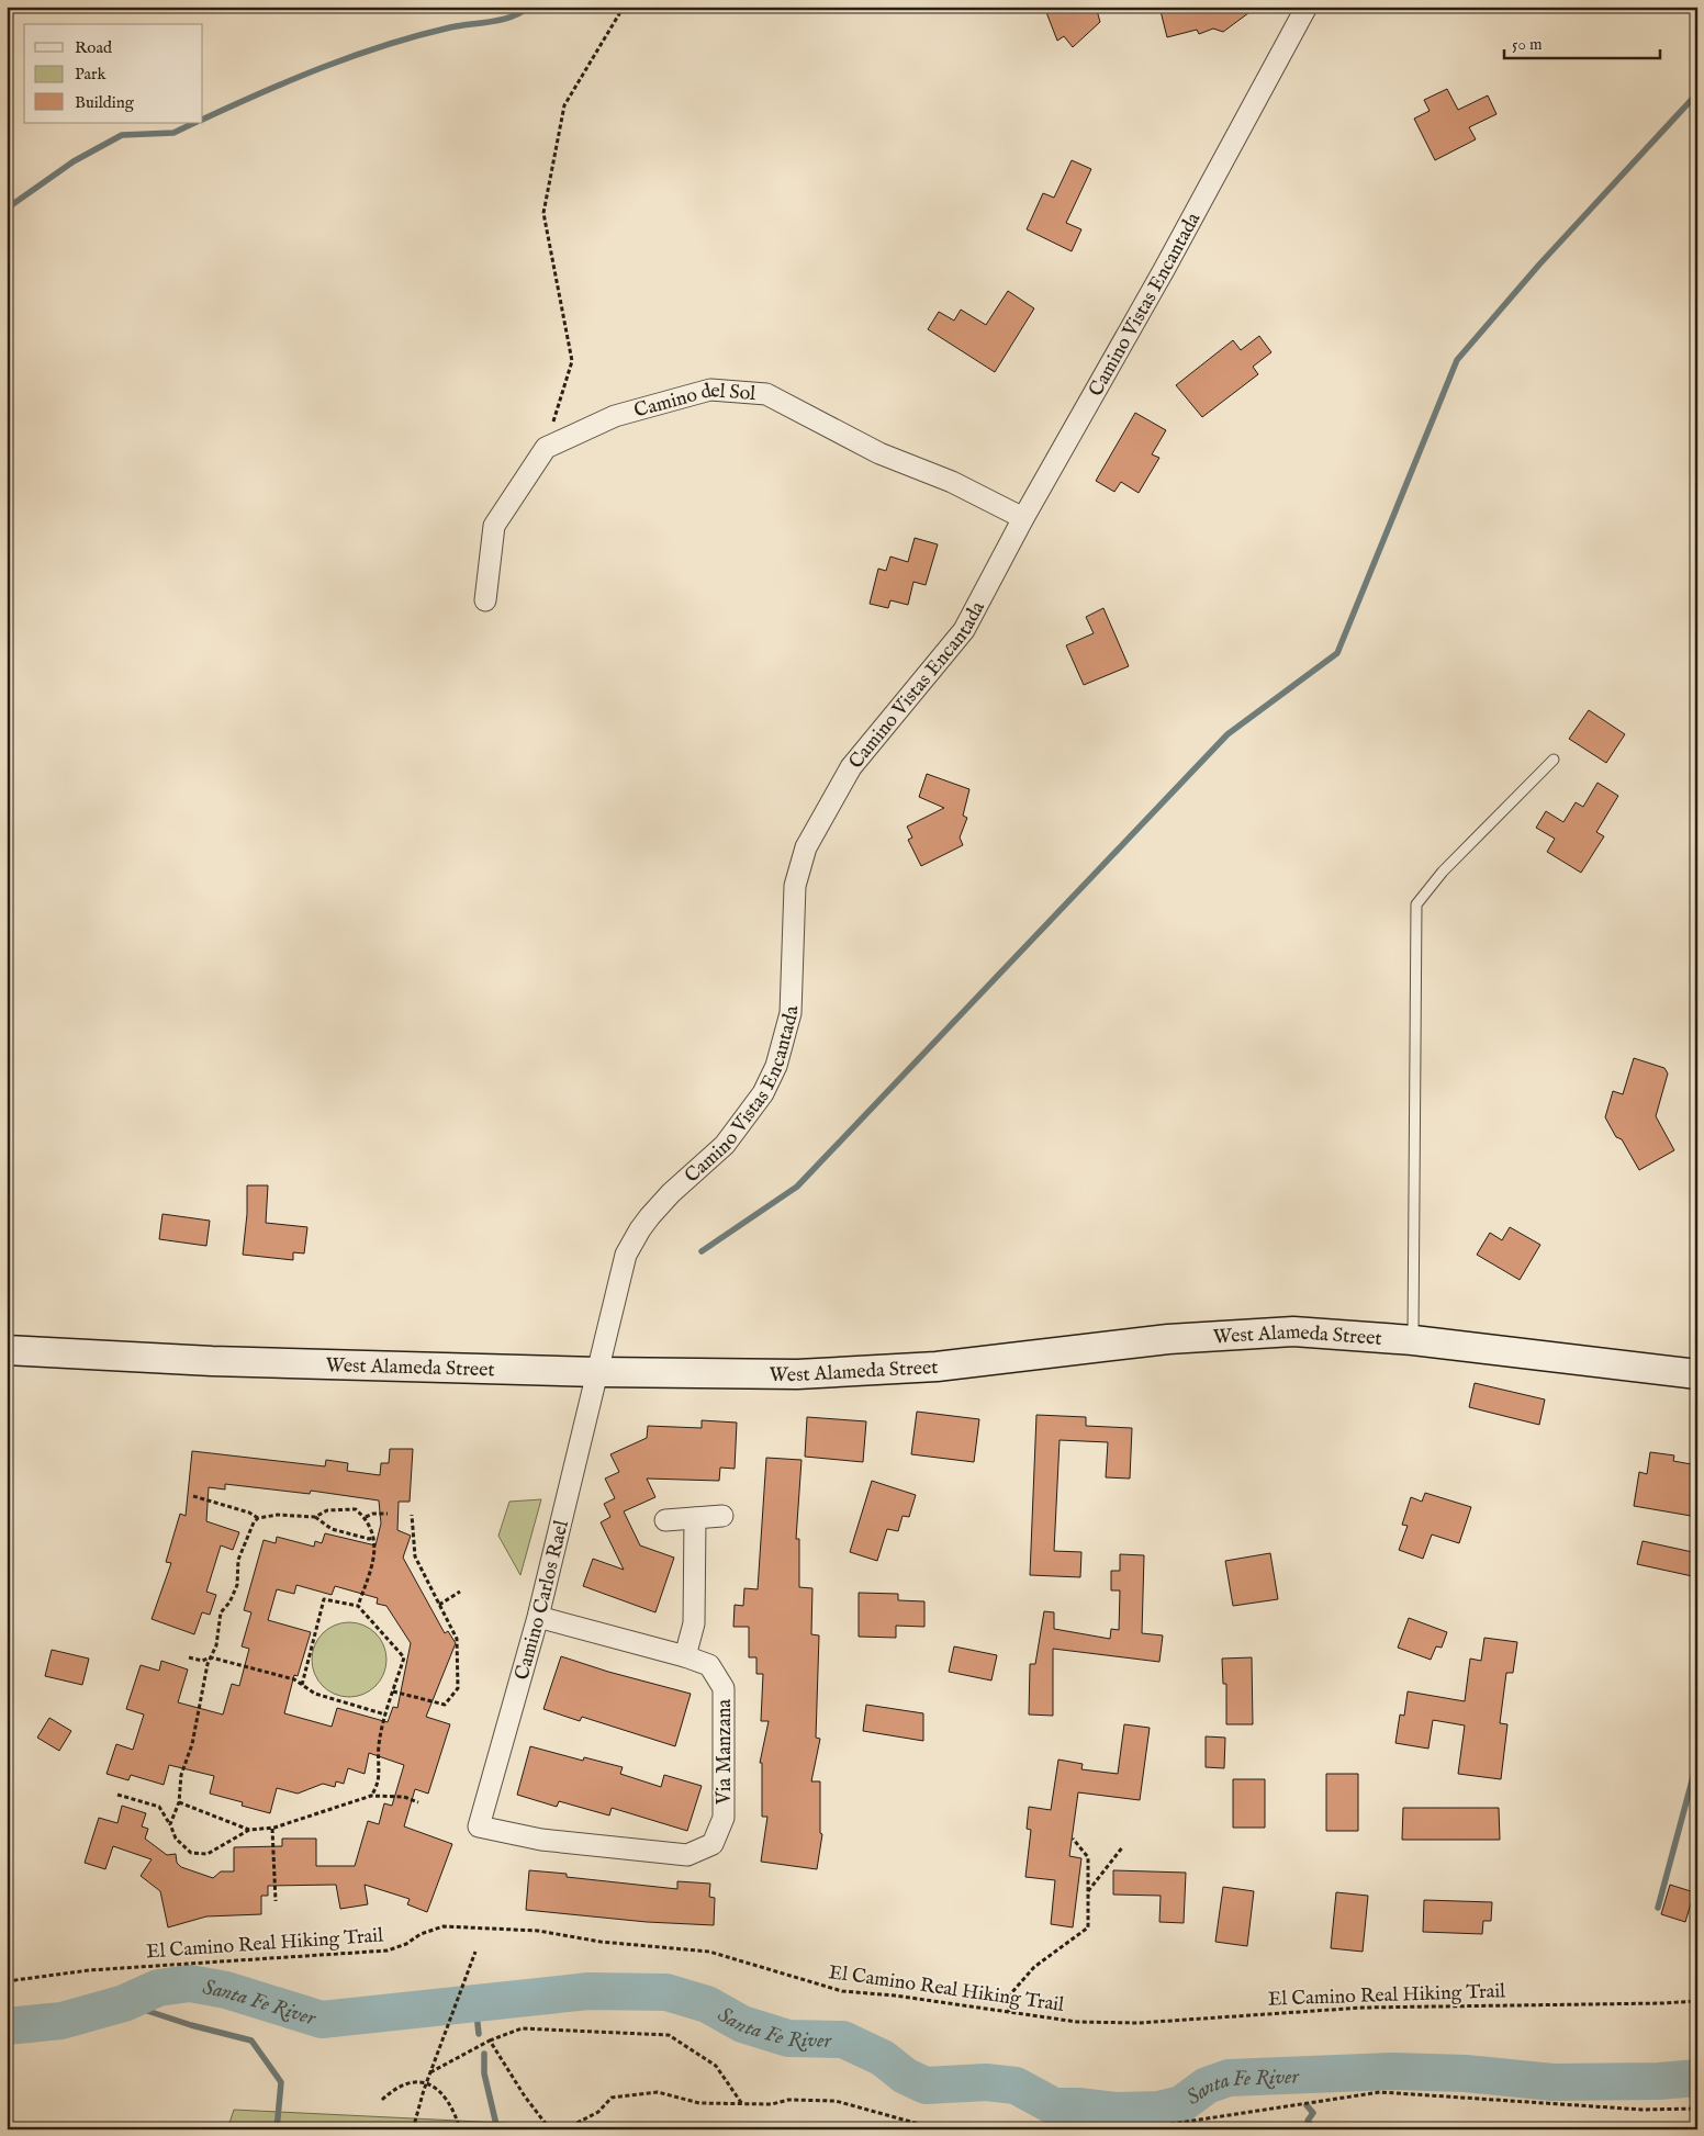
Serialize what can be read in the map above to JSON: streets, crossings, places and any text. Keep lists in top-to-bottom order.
{
  "streets": {
    "street": [
      "Camino Vistas Encantada",
      "Camino del Sol",
      "West Alameda Street",
      "Camino Carlos Rael",
      "Via Manzana"
    ],
    "path": ["El Camino Real Hiking Trail"]
  },
  "crossings": [
    ["Camino Vistas Encantada", "Camino del Sol"],
    ["Camino Vistas Encantada", "West Alameda Street"],
    ["Camino Vistas Encantada", "Camino Carlos Rael"],
    ["West Alameda Street", "Camino Carlos Rael"],
    ["Camino Carlos Rael", "Via Manzana"]
  ],
  "water": ["Santa Fe River"],
  "legend": ["Road", "Park", "Building"],
  "scale_bar": "50 m"
}
